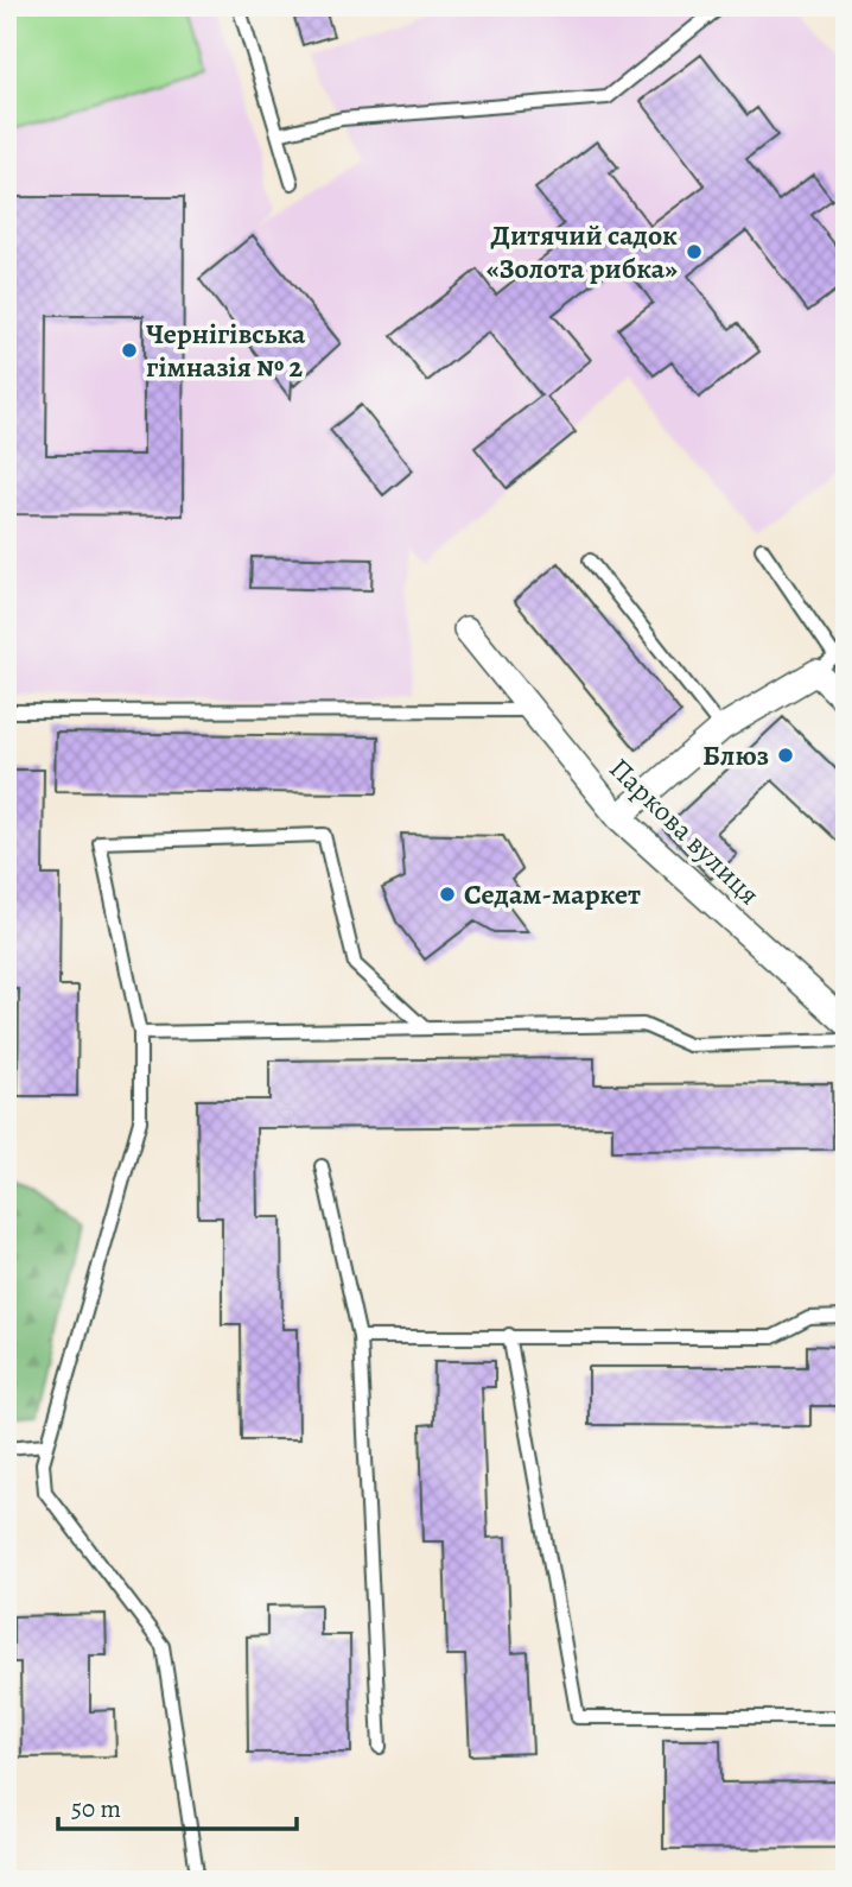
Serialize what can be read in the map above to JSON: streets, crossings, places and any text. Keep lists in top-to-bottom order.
{
  "streets": {
    "street": ["Паркова вулиця"]
  },
  "places": [
    "Дитячий садок «Золота рибка»",
    "Чернігівська гімназія № 2",
    "Блюз",
    "Седам-маркет"
  ],
  "scale_bar": "50 m"
}
